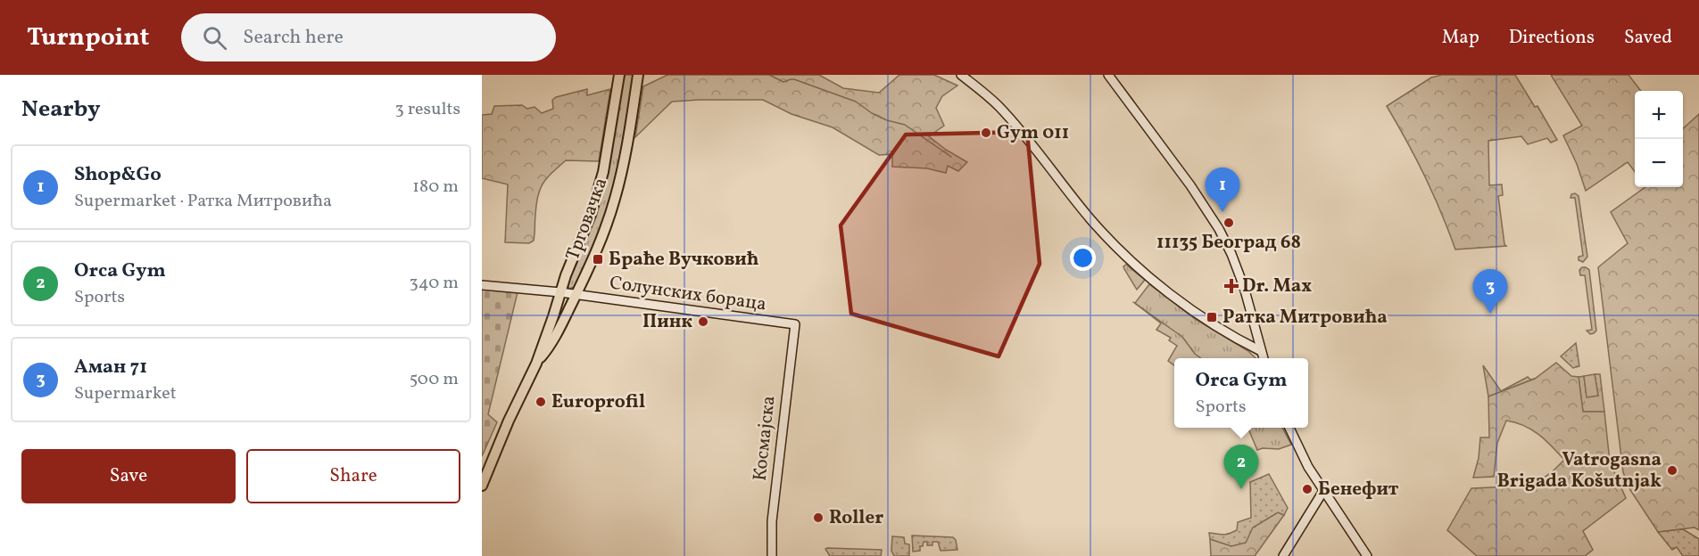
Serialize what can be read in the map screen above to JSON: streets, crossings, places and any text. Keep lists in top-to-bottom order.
{
  "streets": {
    "main road": ["Трговачка"],
    "street": ["Солунских бораца", "Космајска"]
  },
  "crossings": [
    ["Трговачка", "Солунских бораца"],
    ["Солунских бораца", "Космајска"]
  ],
  "places": {
    "other": [
      "Gym 011",
      "11135 Београд 68",
      "Пинк",
      "Europrofil",
      "Vatrogasna Brigada Košutnjak",
      "Бенефит",
      "Roller"
    ],
    "transit": ["Браће Вучковић", "Ратка Митровића"],
    "health": ["Dr. Max"]
  },
  "page": {
    "header": "Turnpoint",
    "search": "Search here",
    "nav": ["Map", "Directions", "Saved"],
    "heading": ["Nearby", "3 results"],
    "map_buttons": ["+", "−"],
    "list": [
      {
        "mark": "1",
        "name": "Shop&Go",
        "note": "Supermarket · Ратка Митровића",
        "value": "180 m"
      },
      {
        "mark": "2",
        "name": "Orca Gym",
        "note": "Sports",
        "value": "340 m"
      },
      {
        "mark": "3",
        "name": "Аман 71",
        "note": "Supermarket",
        "value": "500 m"
      }
    ],
    "pins": ["1", "3", "2"],
    "popup": ["Orca Gym", "Sports"],
    "buttons": ["Save", "Share"]
  }
}
